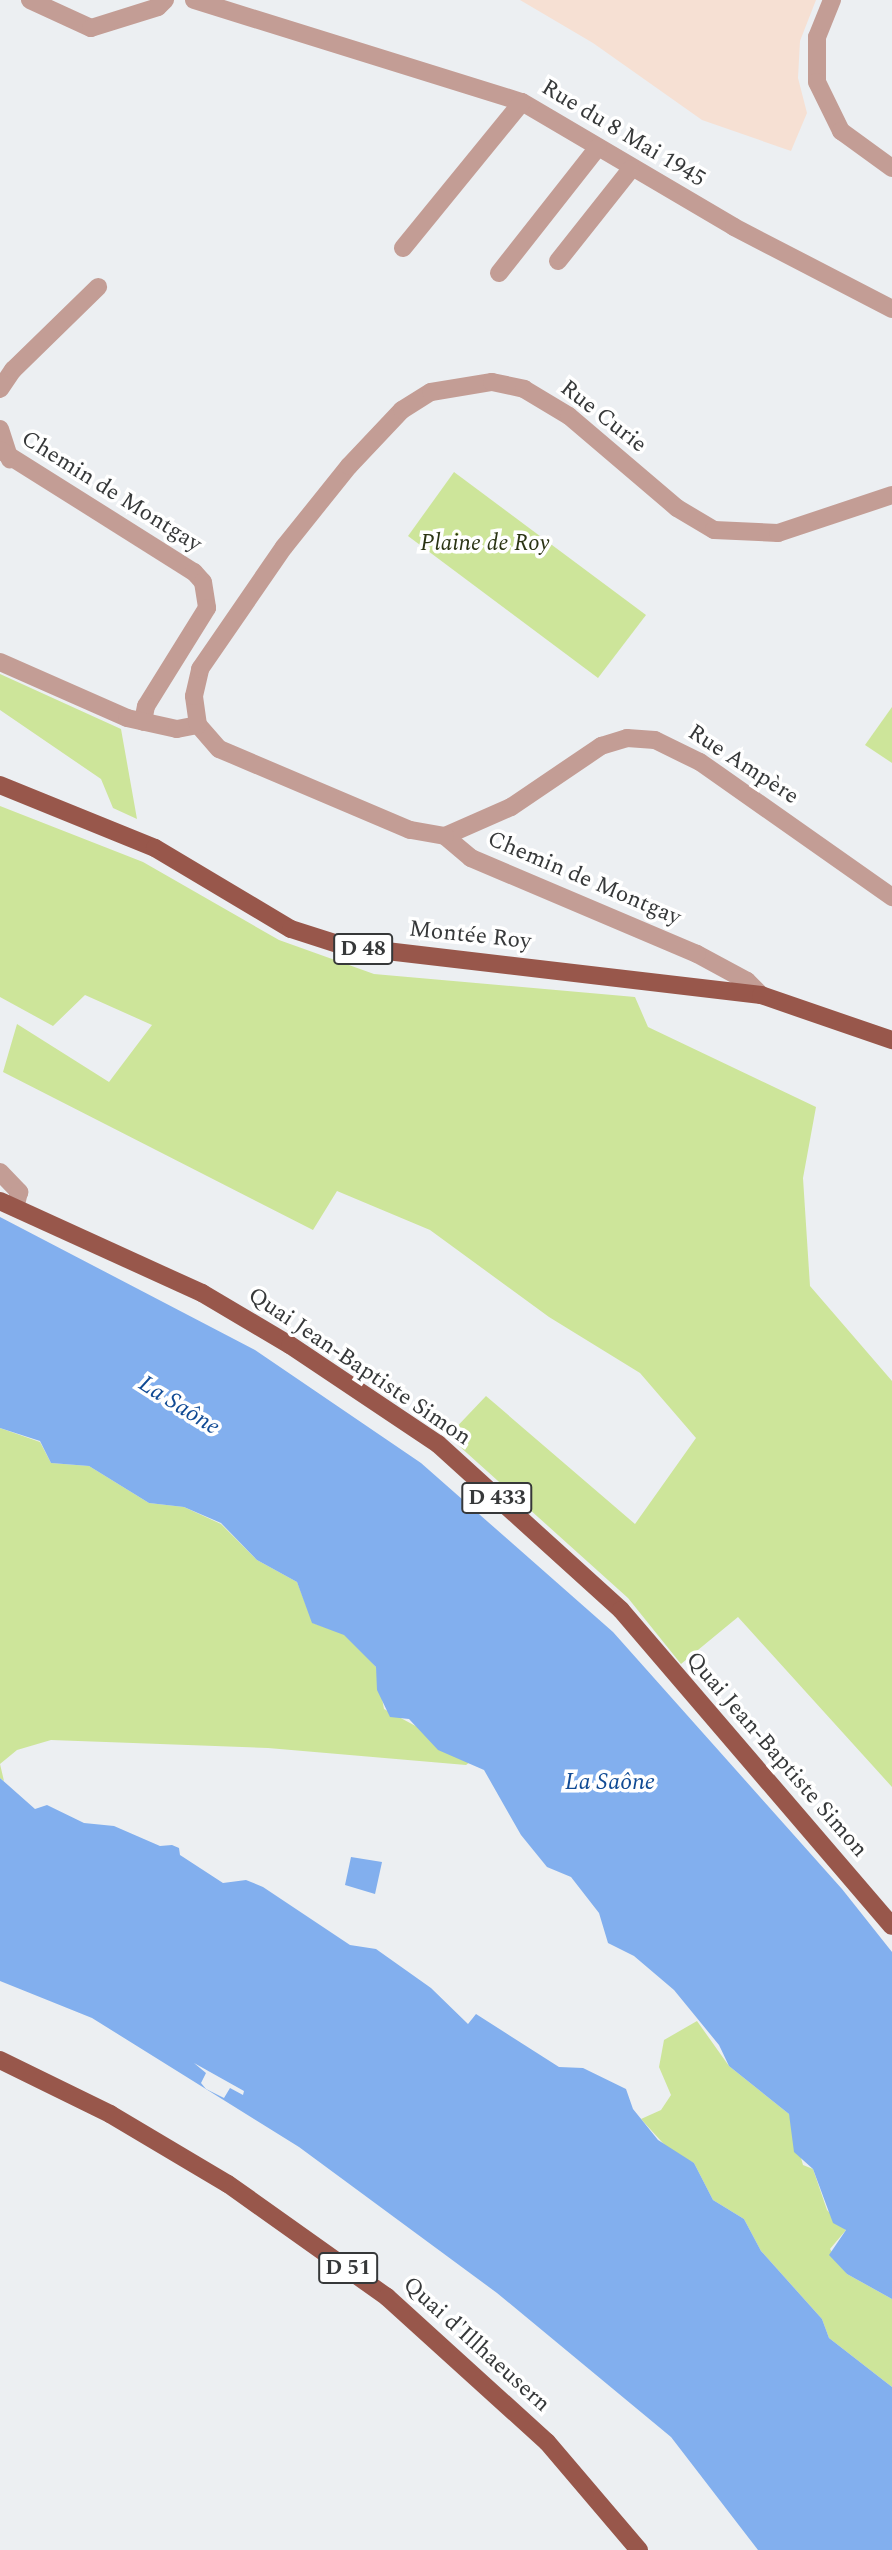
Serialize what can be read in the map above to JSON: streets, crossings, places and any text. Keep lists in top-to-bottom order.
{
  "streets": {
    "main road": [
      "Montée Roy",
      "D 48",
      "Quai Jean-Baptiste Simon",
      "D 433",
      "D 51",
      "Quai d'Illhaeusern"
    ],
    "street": [
      "Rue du 8 Mai 1945",
      "Rue Curie",
      "Chemin de Montgay",
      "Rue Ampère"
    ]
  },
  "crossings": [
    ["Chemin de Montgay", "Rue Ampère"],
    ["Chemin de Montgay", "Montée Roy"],
    ["Chemin de Montgay", "D 48"],
    ["Montée Roy", "D 48"]
  ],
  "water": ["La Saône"],
  "parks": ["Plaine de Roy"]
}
